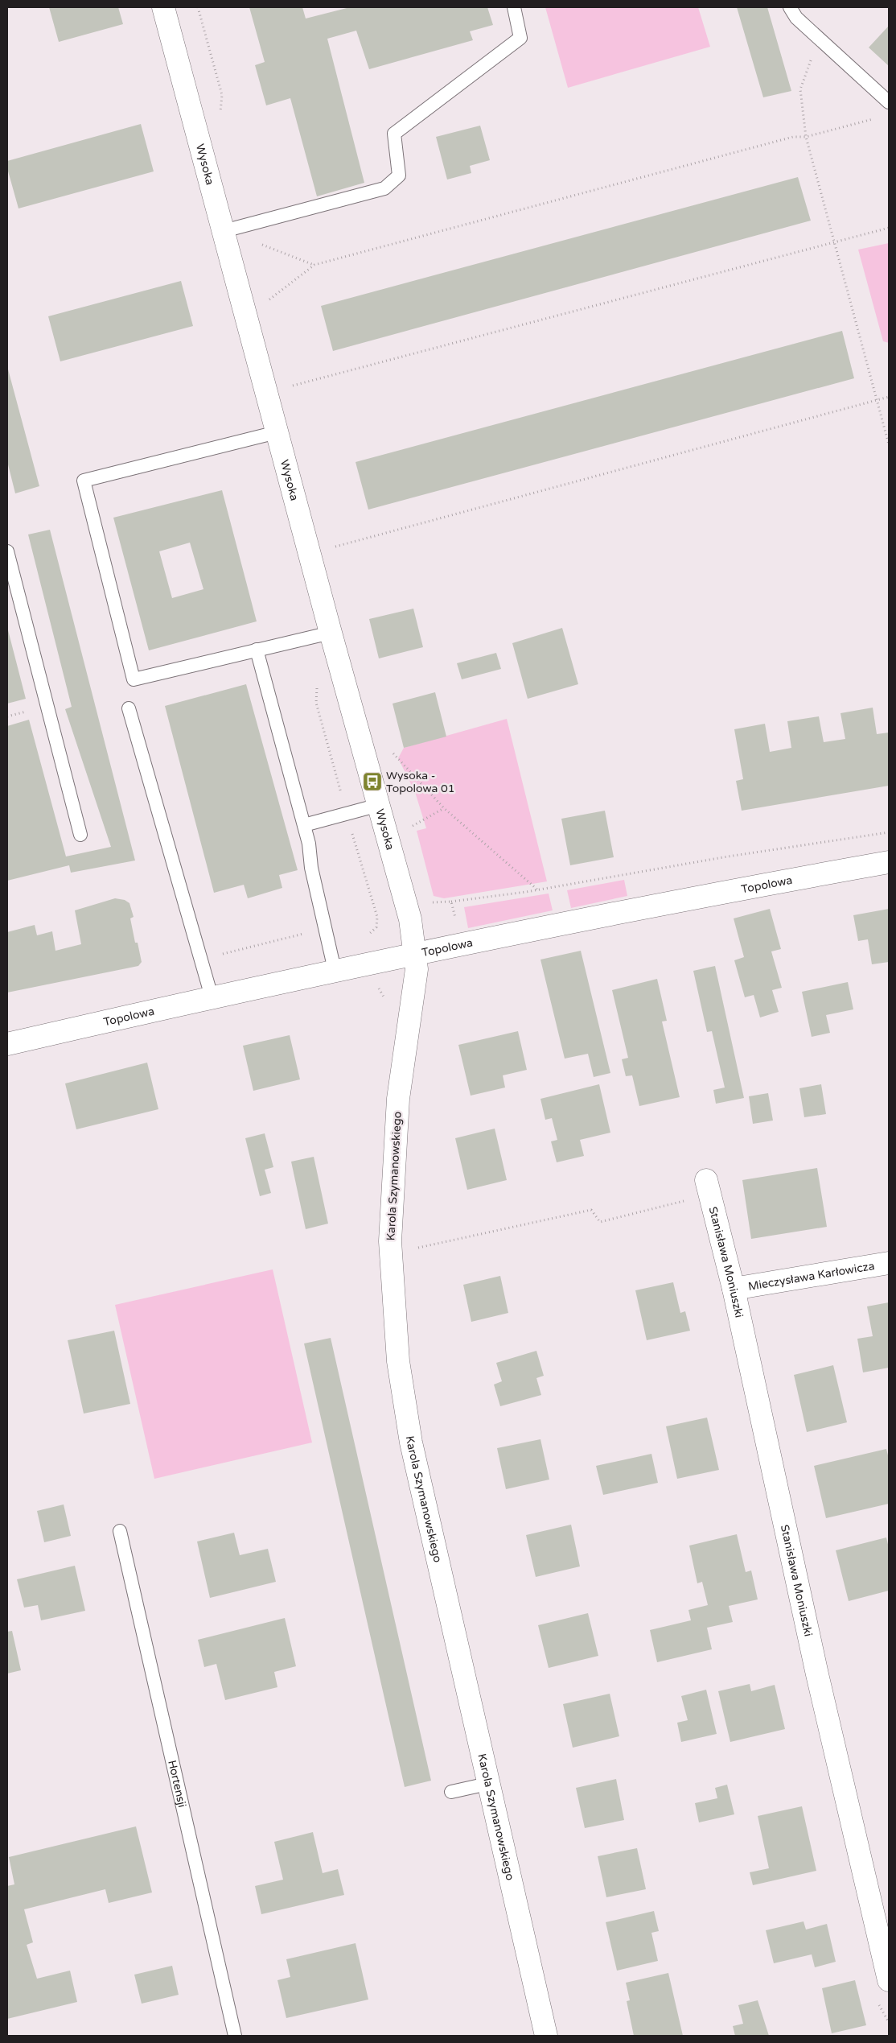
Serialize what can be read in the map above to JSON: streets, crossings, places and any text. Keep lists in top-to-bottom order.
{
  "streets": {
    "street": [
      "Wysoka",
      "Topolowa",
      "Karola Szymanowskiego",
      "Stanisława Moniuszki",
      "Mieczysława Karłowicza"
    ],
    "lane": ["Hortensji"]
  },
  "crossings": [
    ["Wysoka", "Topolowa"],
    ["Wysoka", "Karola Szymanowskiego"],
    ["Topolowa", "Karola Szymanowskiego"],
    ["Stanisława Moniuszki", "Mieczysława Karłowicza"]
  ],
  "places": {
    "bus stop": ["Wysoka - Topolowa 01"]
  }
}
